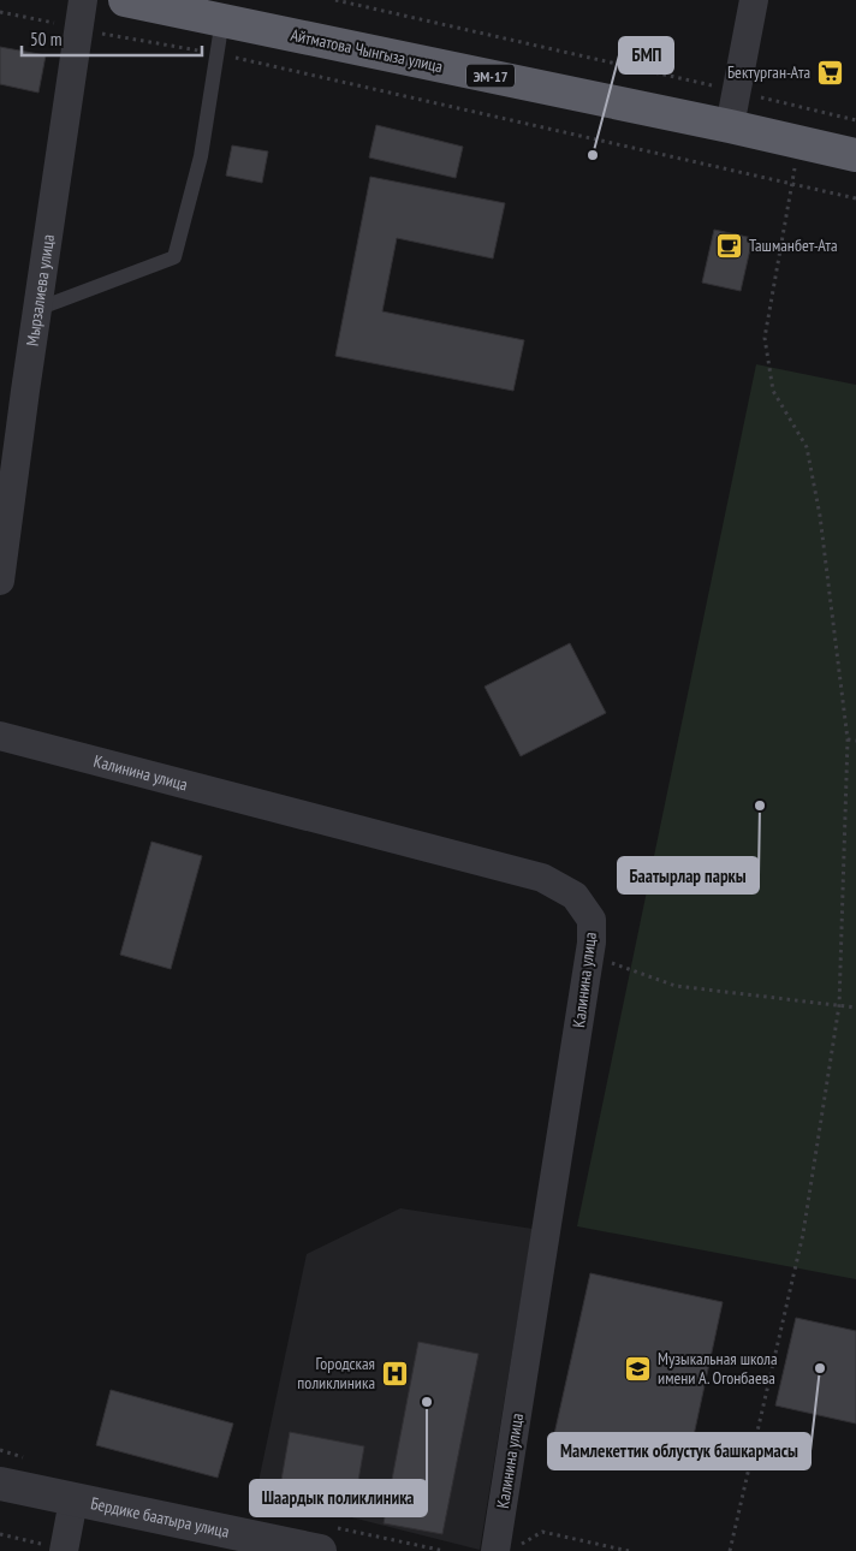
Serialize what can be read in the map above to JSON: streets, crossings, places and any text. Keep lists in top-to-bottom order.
{
  "streets": {
    "highway": ["Айтматова Чынгыза улица", "ЭМ-17"],
    "street": ["Мырзалиева улица", "Калинина улица", "Бердике баатыра улица"]
  },
  "places": {
    "supermarket": ["Бектурган-Ата"],
    "other": [
      "БМП",
      "Баатырлар паркы",
      "Мамлекеттик облустук башкармасы",
      "Шаардык поликлиника"
    ],
    "cafe": ["Ташманбет-Ата"],
    "school or university": ["Музыкальная школа имени А. Огонбаева"],
    "hospital": ["Городская поликлиника"]
  },
  "scale_bar": "50 m"
}
